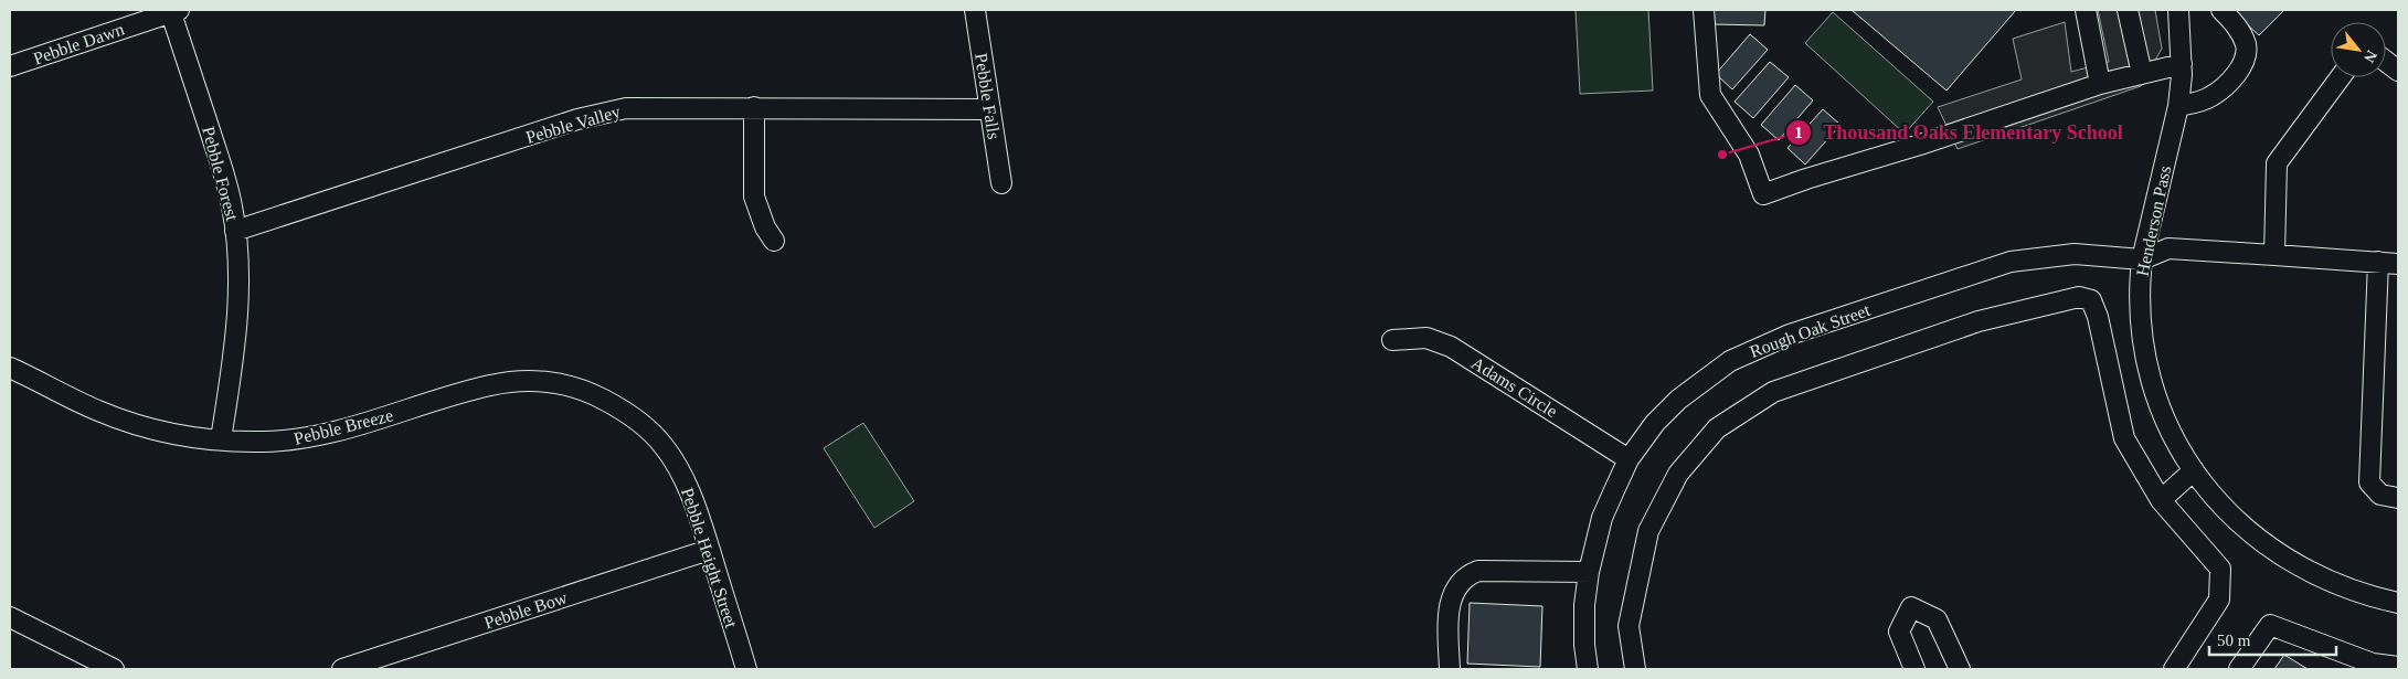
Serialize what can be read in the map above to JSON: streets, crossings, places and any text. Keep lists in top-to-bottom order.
{
  "streets": {
    "street": [
      "Pebble Dawn",
      "Pebble Falls",
      "Pebble Valley",
      "Pebble Forest",
      "Henderson Pass",
      "Rough Oak Street",
      "Adams Circle",
      "Pebble Breeze",
      "Pebble Height Street",
      "Pebble Bow"
    ]
  },
  "crossings": [
    ["Pebble Dawn", "Pebble Forest"],
    ["Pebble Falls", "Pebble Valley"],
    ["Pebble Valley", "Pebble Forest"],
    ["Pebble Forest", "Pebble Breeze"],
    ["Henderson Pass", "Rough Oak Street"],
    ["Rough Oak Street", "Adams Circle"],
    ["Pebble Breeze", "Pebble Height Street"],
    ["Pebble Height Street", "Pebble Bow"]
  ],
  "places": ["Thousand Oaks Elementary School"],
  "scale_bar": "50 m",
  "north": "bottom right"
}
